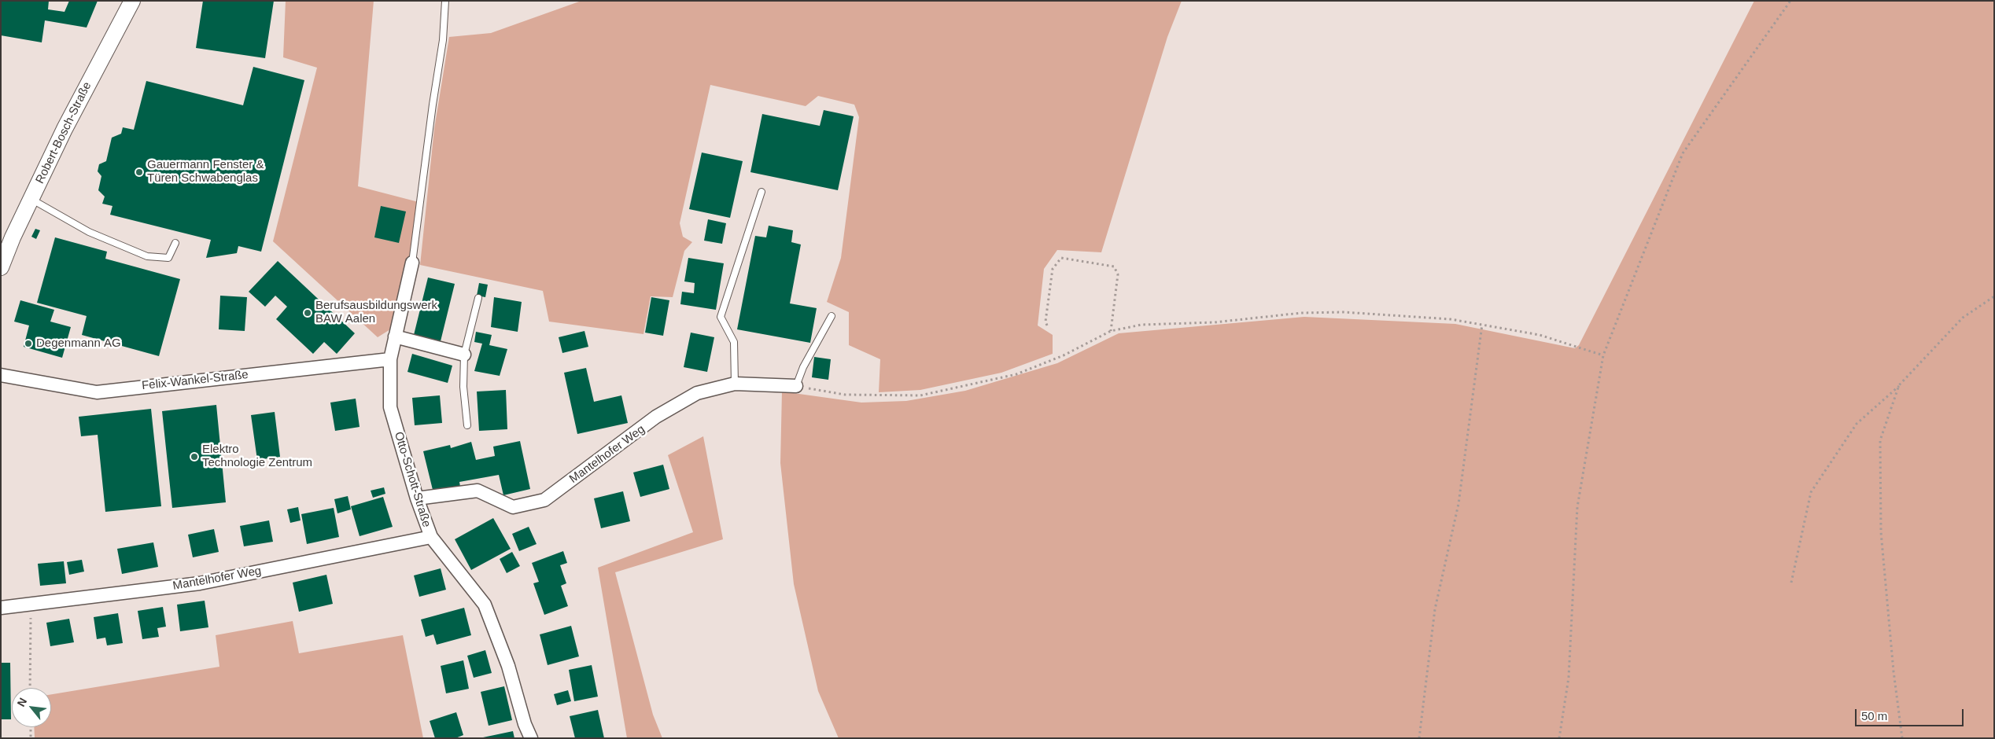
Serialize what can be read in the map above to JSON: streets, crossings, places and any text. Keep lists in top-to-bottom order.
{
  "streets": {
    "street": [
      "Robert-Bosch-Straße",
      "Felix-Wankel-Straße",
      "Mantelhofer Weg",
      "Otto-Schott-Straße"
    ]
  },
  "crossings": [
    ["Felix-Wankel-Straße", "Otto-Schott-Straße"],
    ["Mantelhofer Weg", "Otto-Schott-Straße"]
  ],
  "places": [
    "Gauermann Fenster & Türen Schwabenglas",
    "Berufsausbildungswerk BAW Aalen",
    "Degenmann AG",
    "Elektro Technologie Zentrum"
  ],
  "scale_bar": "50 m",
  "north": "top left"
}
